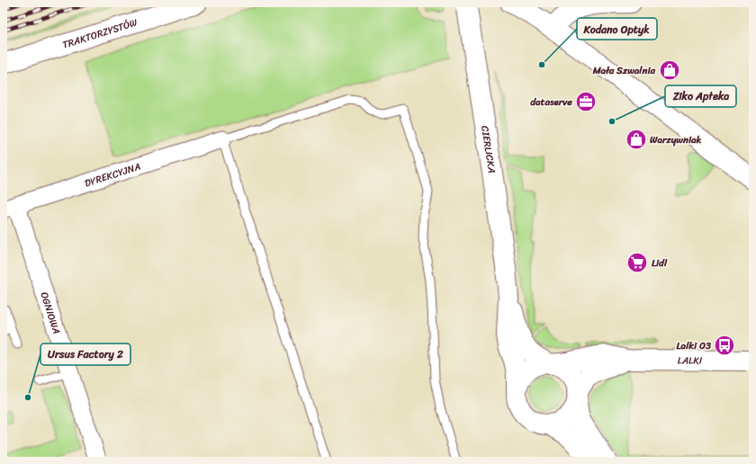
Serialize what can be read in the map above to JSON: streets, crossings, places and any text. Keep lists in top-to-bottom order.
{
  "streets": {
    "street": [
      "TRAKTORZYSTÓW",
      "CIERLICKA",
      "DYREKCYJNA",
      "OGNIOWA",
      "LALKI"
    ]
  },
  "crossings": [
    ["CIERLICKA", "LALKI"],
    ["DYREKCYJNA", "OGNIOWA"]
  ],
  "places": {
    "other": ["Kodano Optyk", "Ziko Apteka", "Ursus Factory 2"],
    "shop": ["Mała Szwalnia", "Warzywniak"],
    "office": ["dataserve"],
    "supermarket": ["Lidl"],
    "bus stop": ["Lalki 03"]
  }
}
